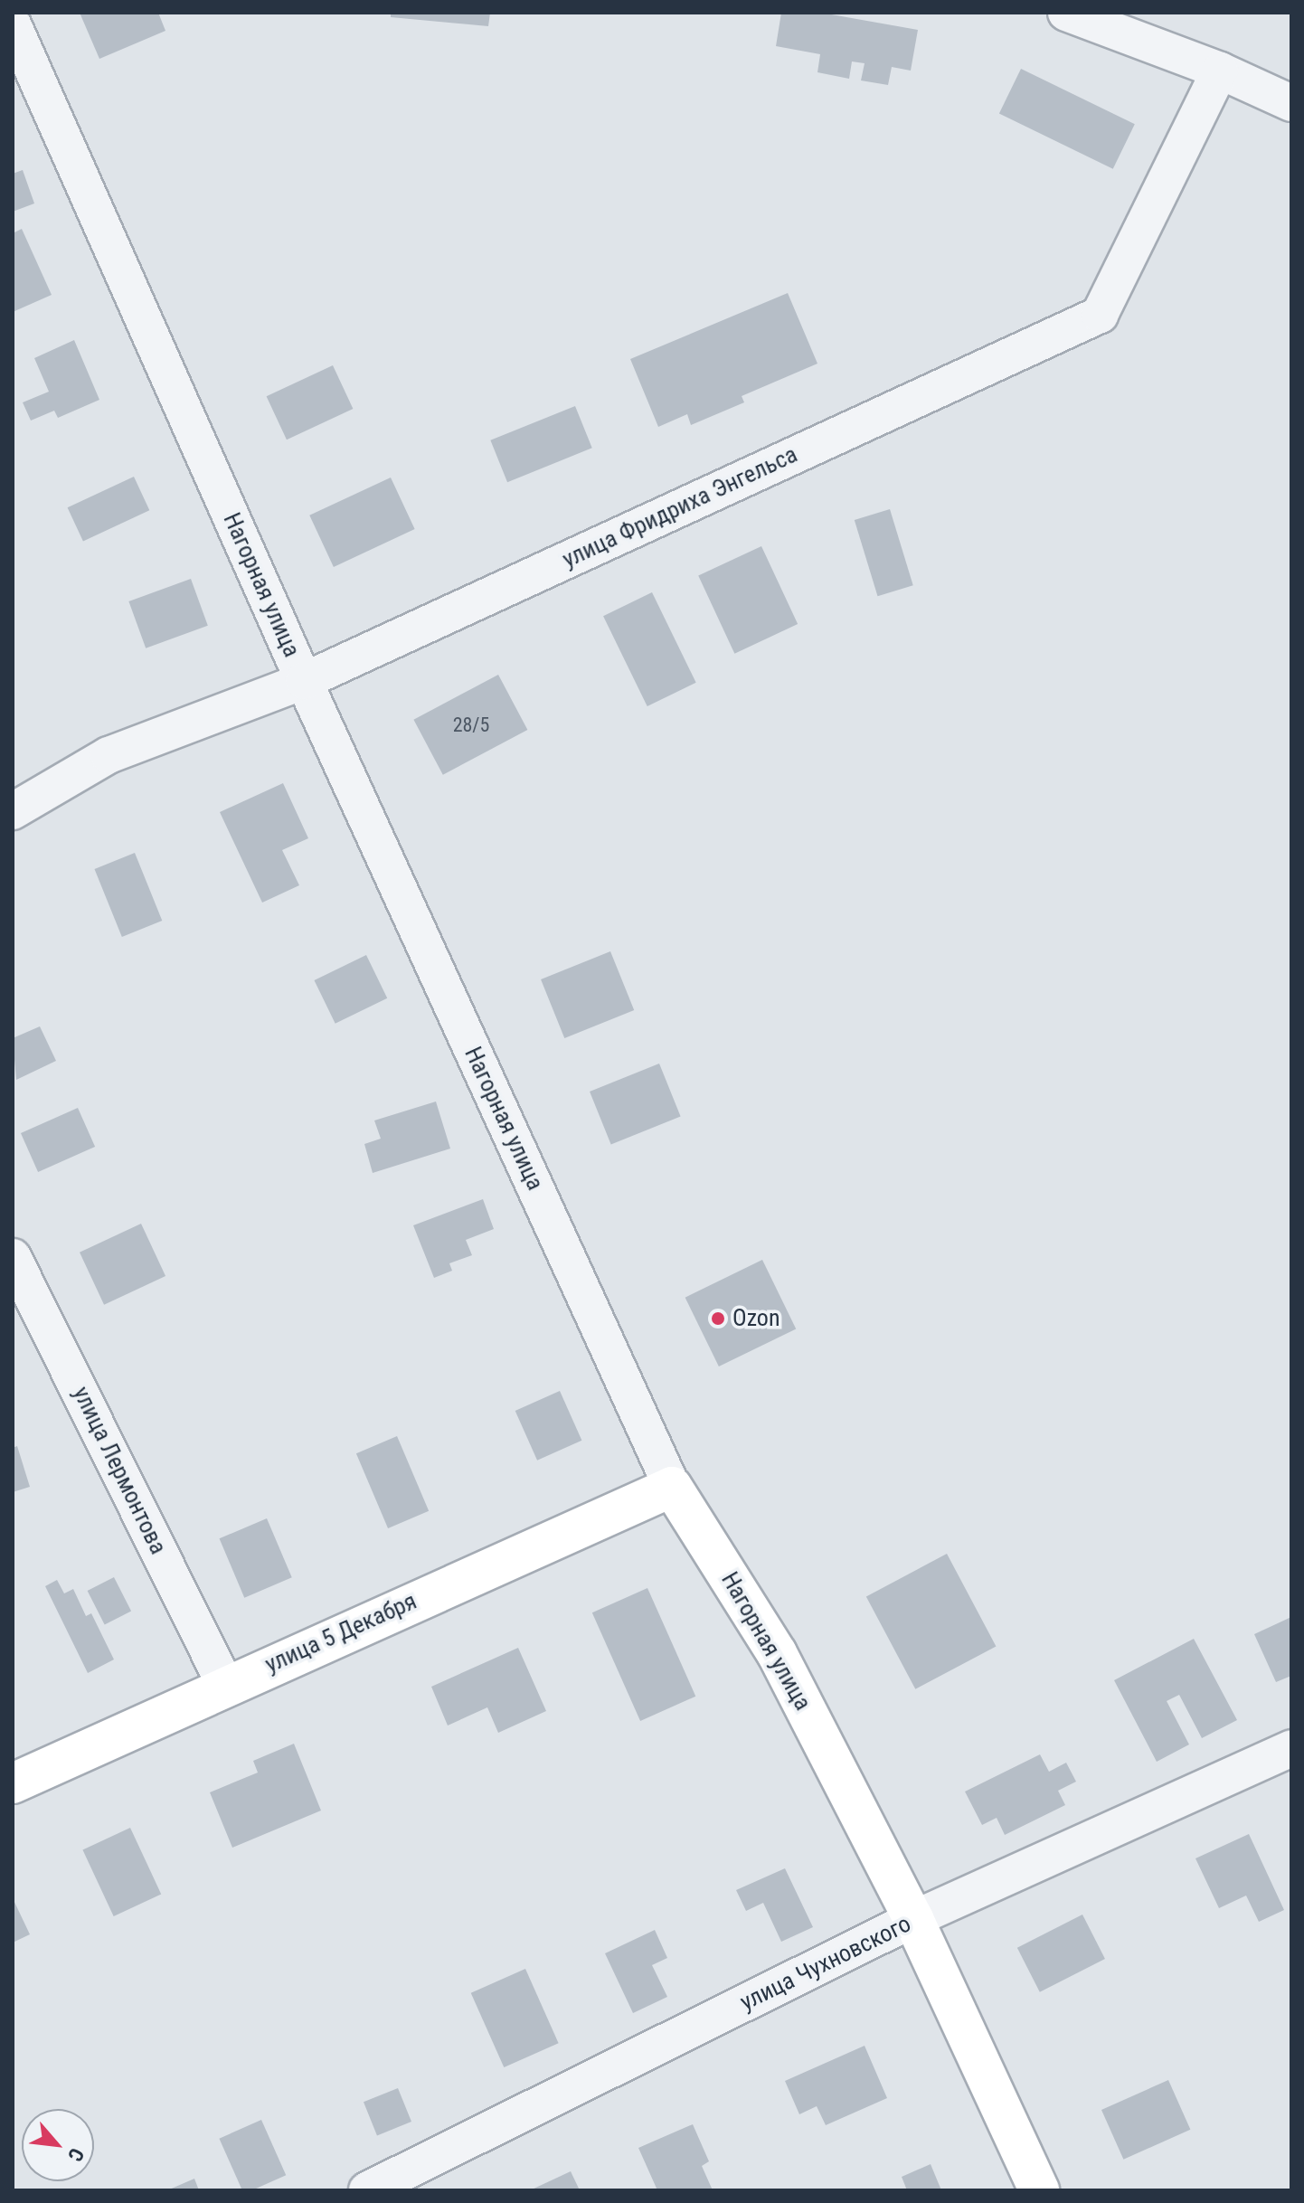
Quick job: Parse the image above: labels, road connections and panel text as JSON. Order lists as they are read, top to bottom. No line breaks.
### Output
{"streets":{"street":["улица Фридриха Энгельса","Нагорная улица","улица Лермонтова","улица 5 Декабря","улица Чухновского"]},"crossings":[["улица Фридриха Энгельса","Нагорная улица"],["Нагорная улица","улица 5 Декабря"],["Нагорная улица","улица Чухновского"],["улица Лермонтова","улица 5 Декабря"]],"places":["Ozon"],"house_numbers":["28/5"],"north":"bottom right"}
